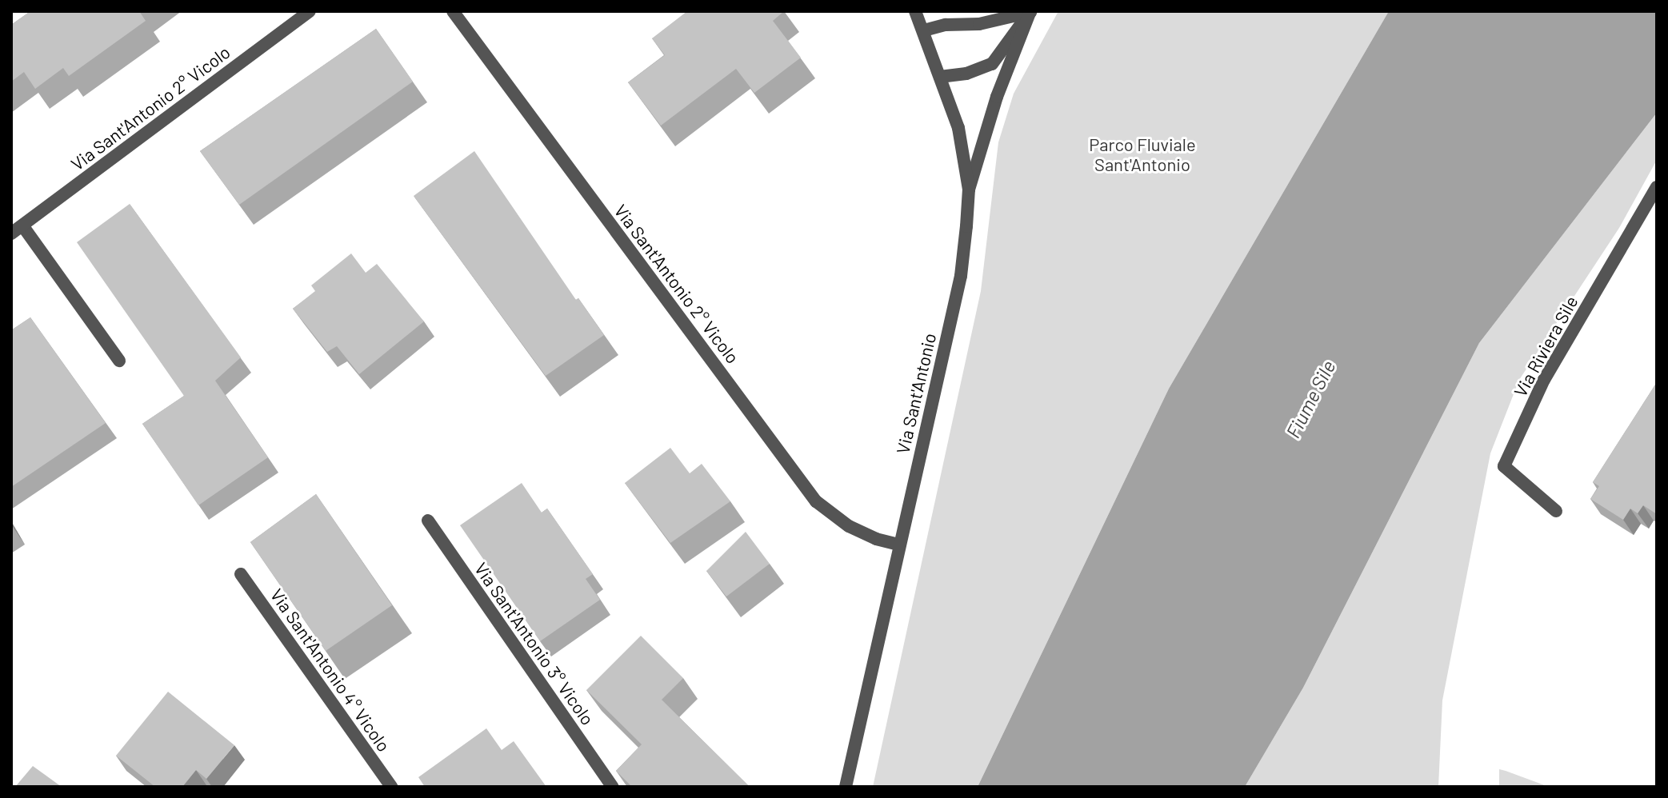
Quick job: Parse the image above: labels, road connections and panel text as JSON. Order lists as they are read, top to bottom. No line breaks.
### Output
{"streets":{"street":["Via Sant'Antonio 2° Vicolo","Via Riviera Sile","Via Sant'Antonio","Via Sant'Antonio 3° Vicolo","Via Sant'Antonio 4° Vicolo"]},"crossings":[["Via Sant'Antonio 2° Vicolo","Via Sant'Antonio"]],"water":["Fiume Sile"],"parks":["Parco Fluviale Sant'Antonio"]}
